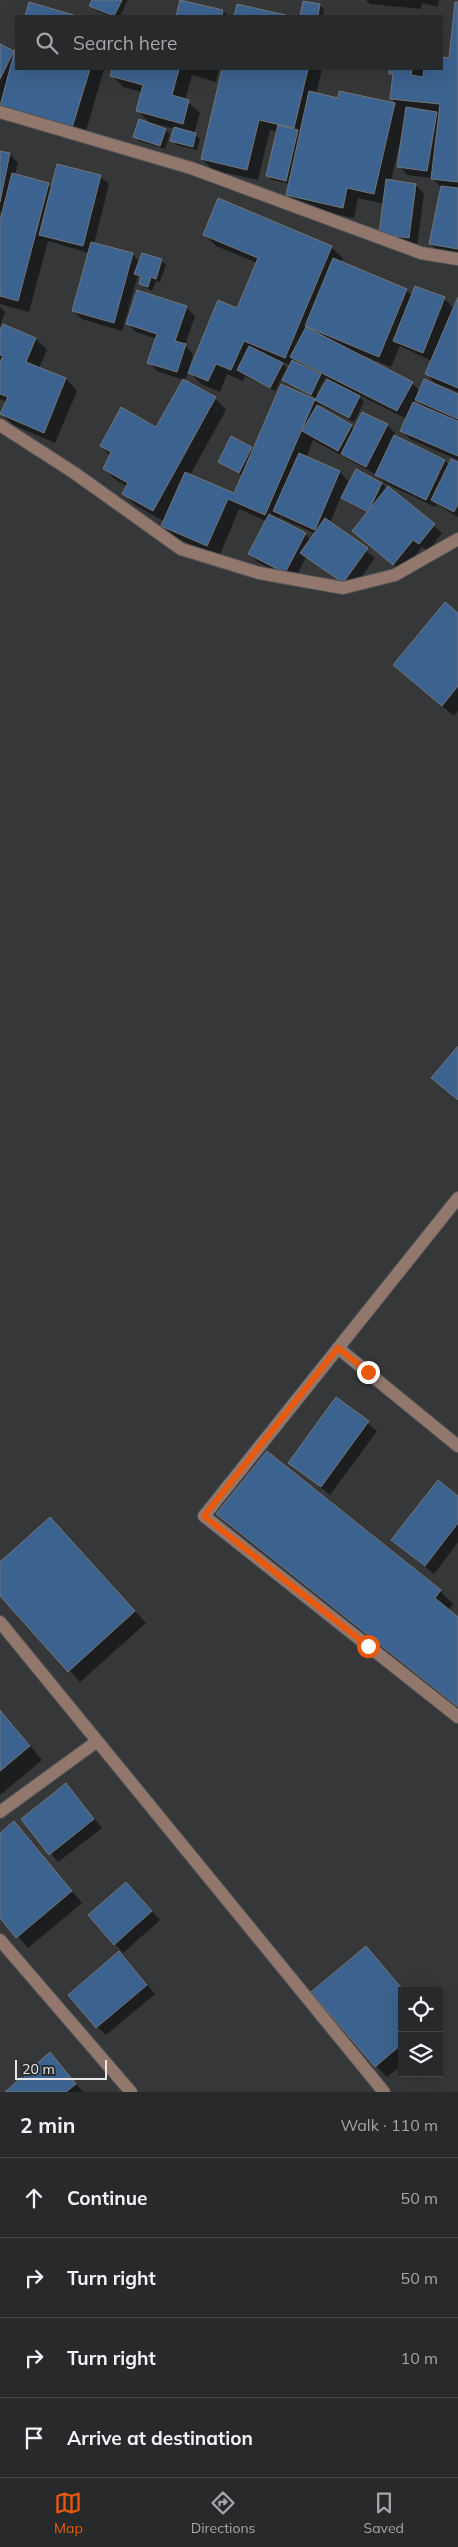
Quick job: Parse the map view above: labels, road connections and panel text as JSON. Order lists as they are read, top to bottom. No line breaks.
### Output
{"scale_bar":"20 m","page":{"search":"Search here","scale":"20 m","heading":["2 min","Walk · 110 m"],"list":[["Continue","50 m"],["Turn right","50 m"],["Turn right","10 m"],"Arrive at destination"],"nav":["Map","Directions","Saved"]}}
